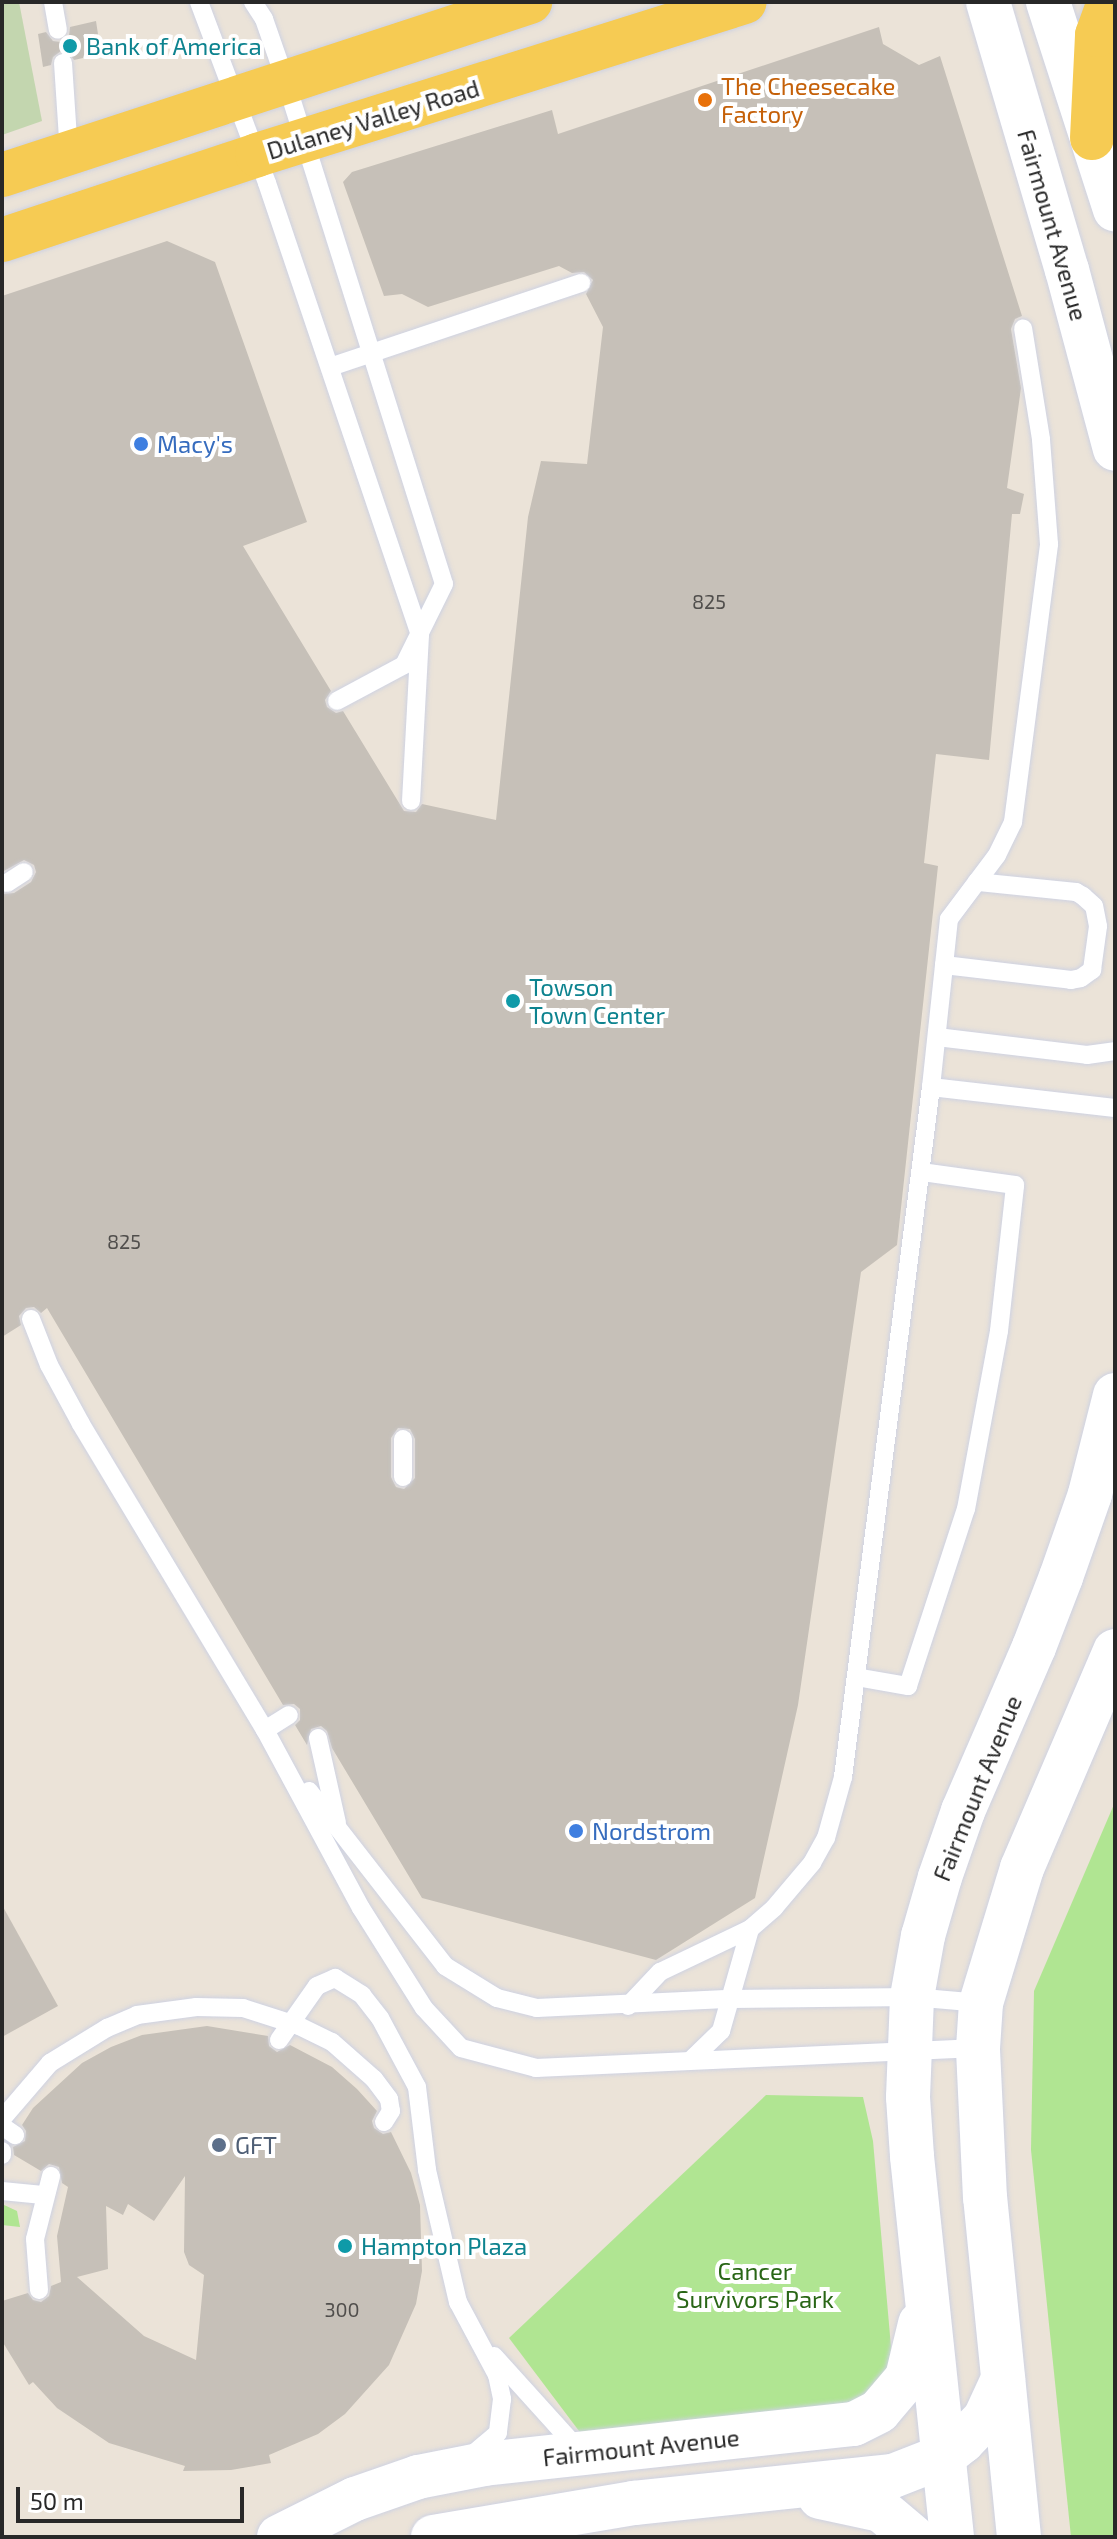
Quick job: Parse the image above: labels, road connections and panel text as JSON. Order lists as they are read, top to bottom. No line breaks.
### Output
{"streets":{"main road":["Dulaney Valley Road","Fairmount Avenue"]},"parks":["Cancer Survivors Park"],"places":["Bank of America","The Cheesecake Factory","Macy's","Towson Town Center","Nordstrom","GFT","Hampton Plaza"],"house_numbers":["825","825","300"],"scale_bar":"50 m"}
